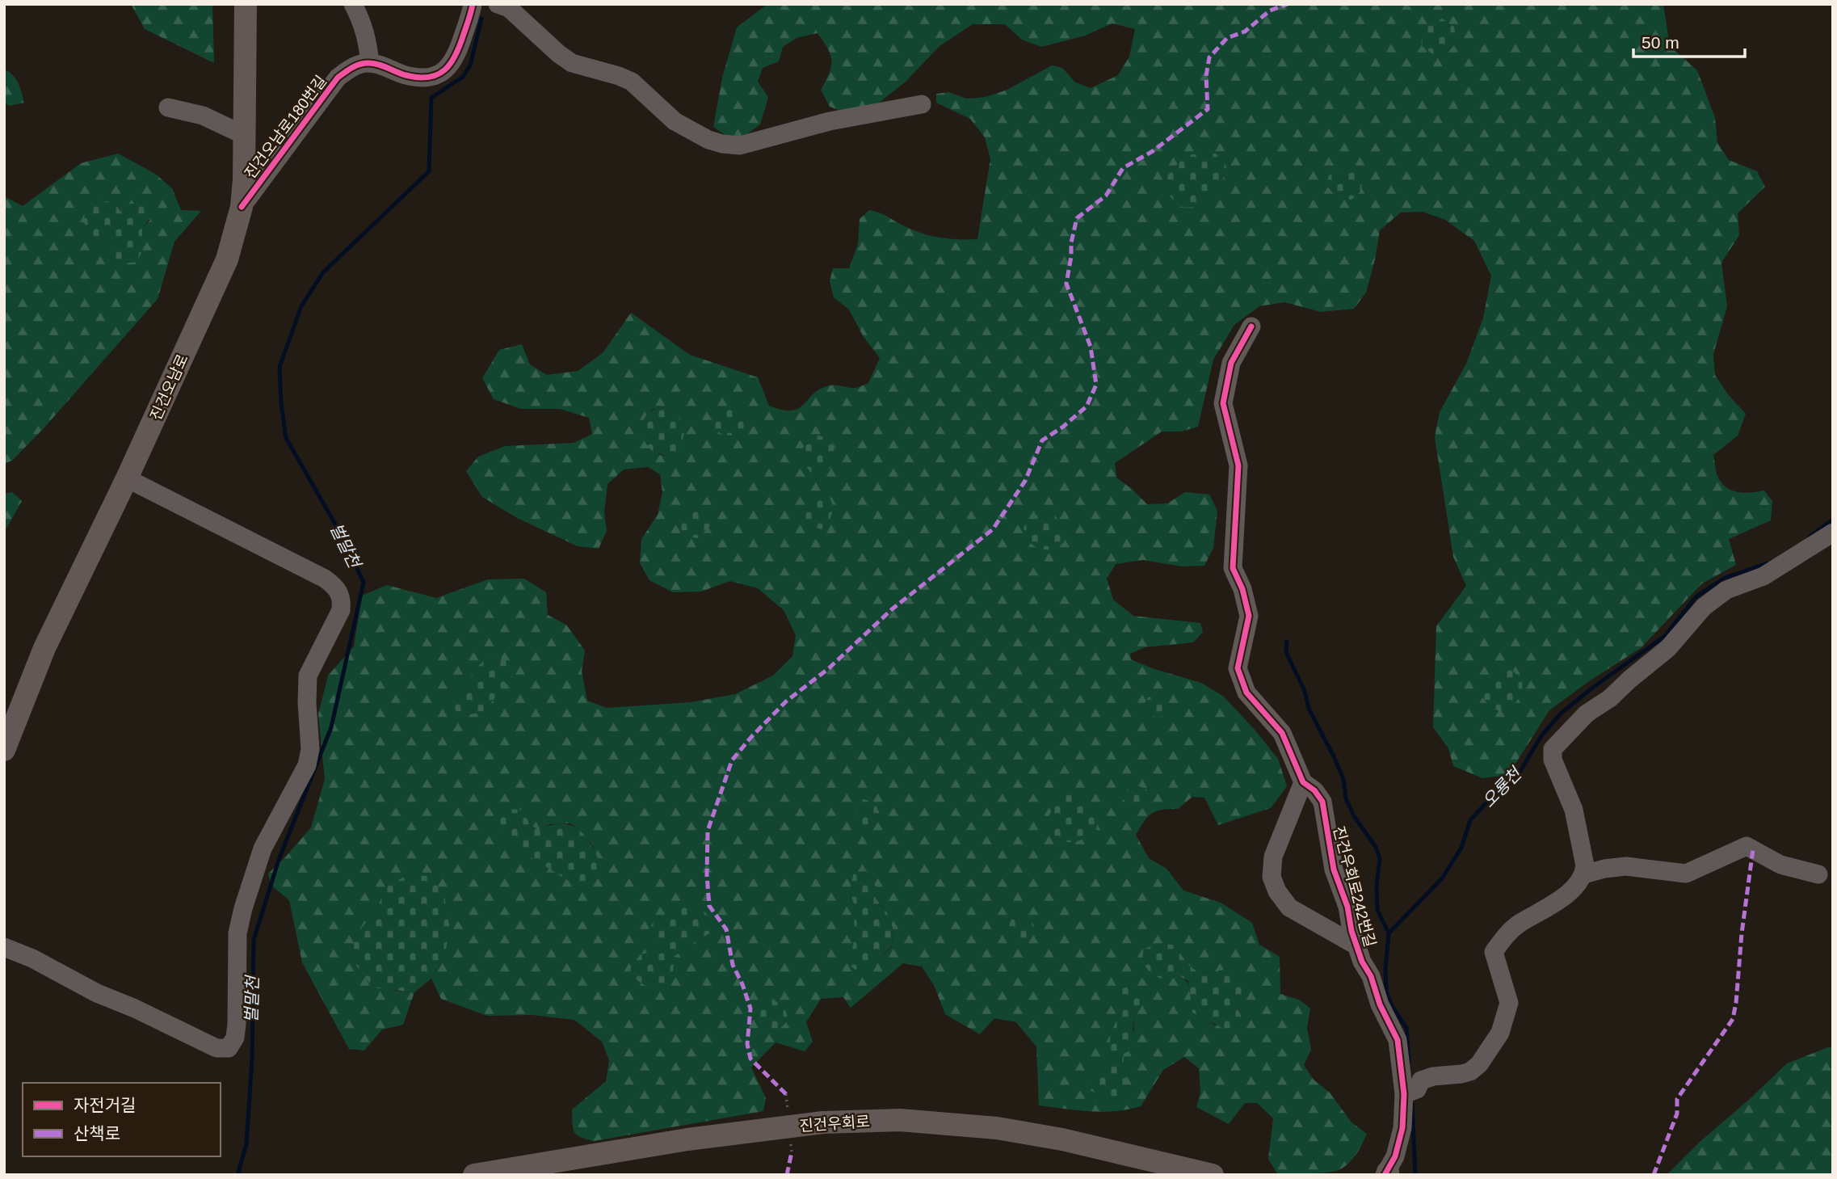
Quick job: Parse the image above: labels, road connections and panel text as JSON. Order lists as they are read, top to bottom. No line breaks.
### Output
{"streets":{"main road":["진건오남로","진건우회로"],"street":["진건오남로180번길","진건우회로242번길"]},"crossings":[["진건오남로180번길","진건오남로"]],"water":["벌말천","오룡천"],"legend":["자전거길","산책로"],"scale_bar":"50 m"}
